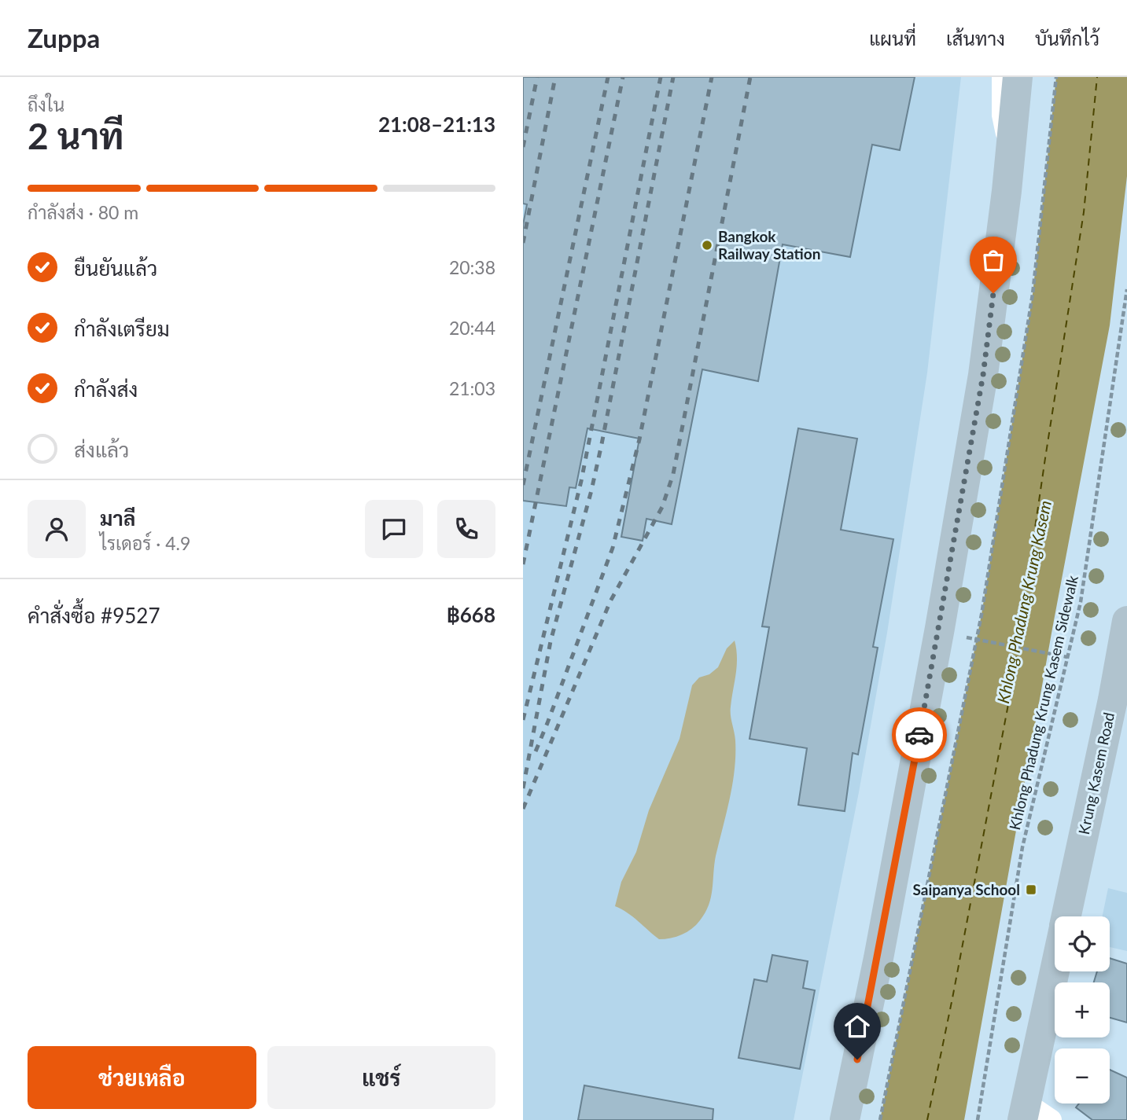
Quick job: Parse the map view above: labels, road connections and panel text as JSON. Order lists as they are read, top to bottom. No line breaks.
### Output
{"streets":{"street":["Krung Kasem Road"],"path":["Khlong Phadung Krung Kasem Sidewalk"]},"water":["Khlong Phadung Krung Kasem"],"places":{"other":["Bangkok Railway Station"],"transit":["Saipanya School"]},"page":{"header":"Zuppa","nav":["แผนที่","เส้นทาง","บันทึกไว้"],"heading":["2 นาที","ถึงใน","21:08–21:13"],"panel":["มาลี","ไรเดอร์ · 4.9","คำสั่งซื้อ #9527","฿668"],"bar":"กำลังส่ง · 80 m","list":[["ยืนยันแล้ว","20:38"],["กำลังเตรียม","20:44"],["กำลังส่ง","21:03"],"ส่งแล้ว"],"map_buttons":["+","−"],"buttons":["ช่วยเหลือ","แชร์"]}}
